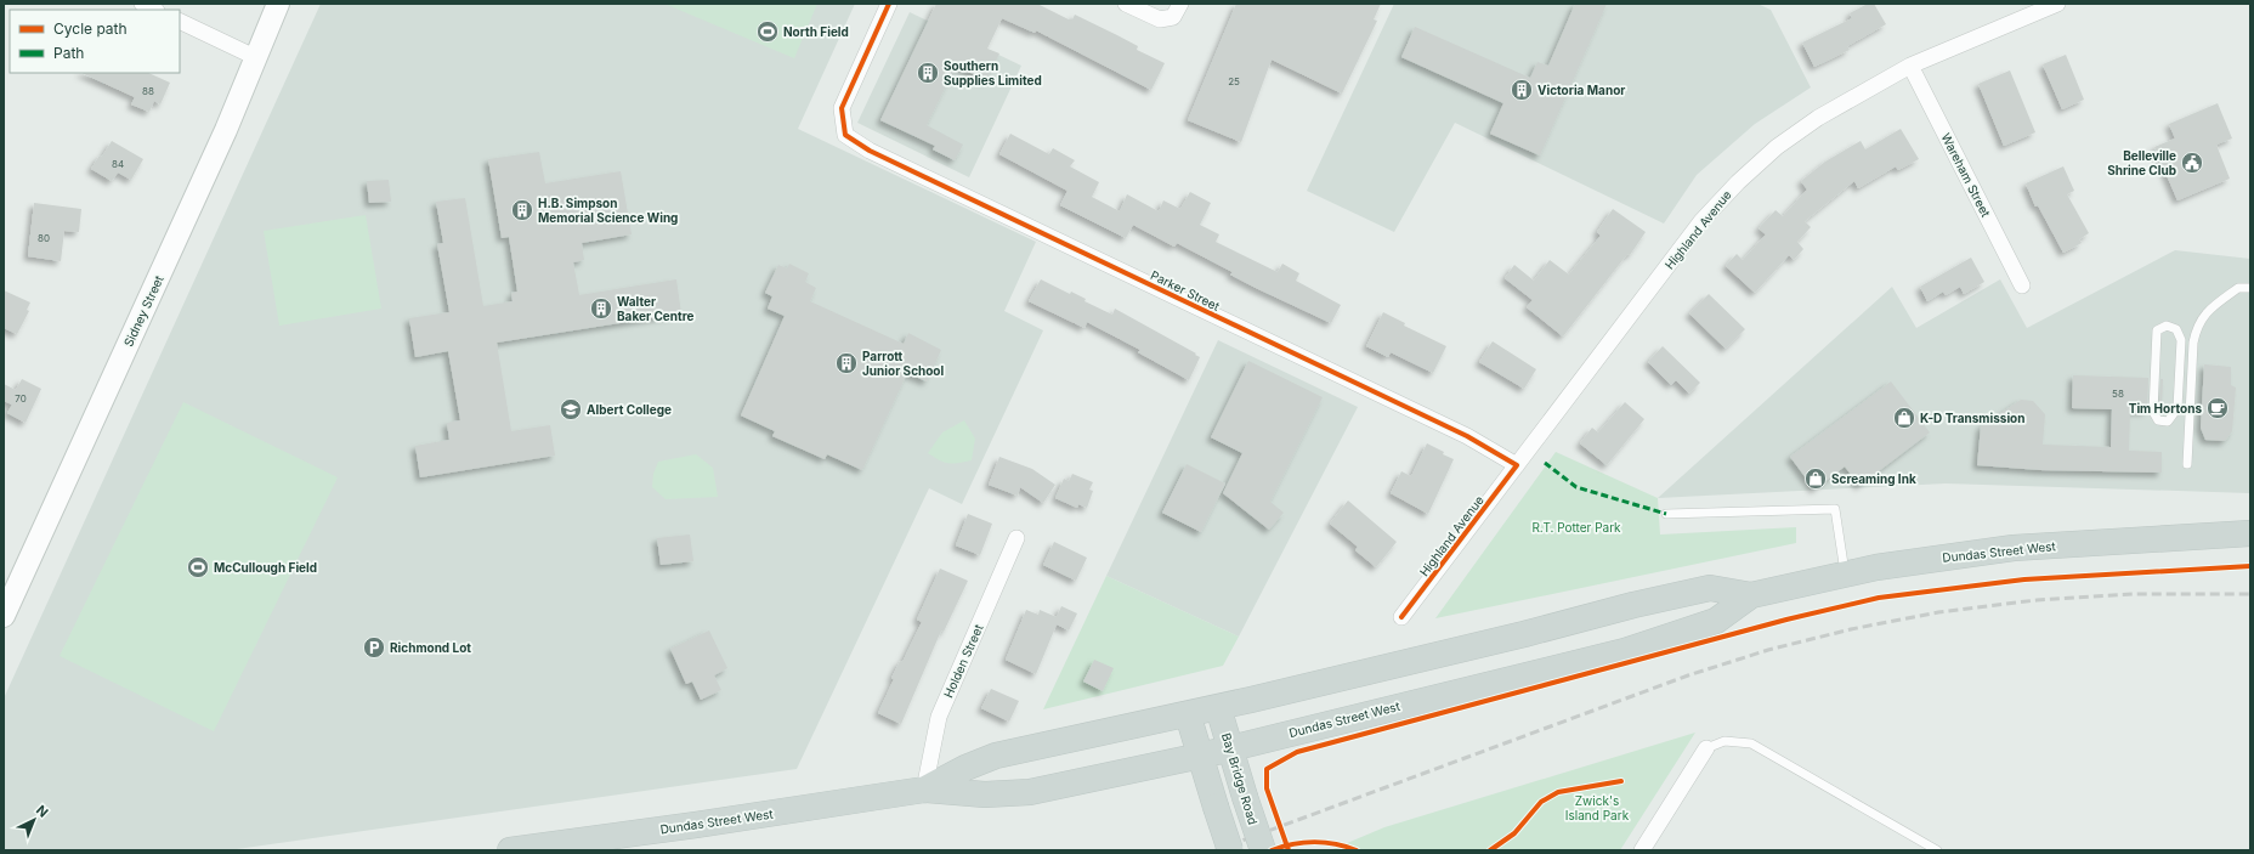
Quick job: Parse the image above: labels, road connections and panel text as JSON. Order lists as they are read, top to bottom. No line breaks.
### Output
{"streets":{"main road":["Sidney Street","Dundas Street West","Bay Bridge Road"],"street":["Wareham Street","Highland Avenue","Parker Street","Holden Street"]},"crossings":[["Wareham Street","Highland Avenue"],["Highland Avenue","Parker Street"],["Dundas Street West","Holden Street"],["Dundas Street West","Bay Bridge Road"]],"parks":["R.T. Potter Park","Zwick's Island Park"],"places":{"sports":["North Field","McCullough Field"],"building":["Southern Supplies Limited","Victoria Manor","H.B. Simpson Memorial Science Wing","Walter Baker Centre","Parrott Junior School"],"public building":["Belleville Shrine Club"],"cafe":["Tim Hortons"],"school or university":["Albert College"],"shop":["K-D Transmission","Screaming Ink"],"parking":["Richmond Lot"]},"house_numbers":["25","88","84","80","58","70"],"legend":["Cycle path","Path"],"north":"top right"}
